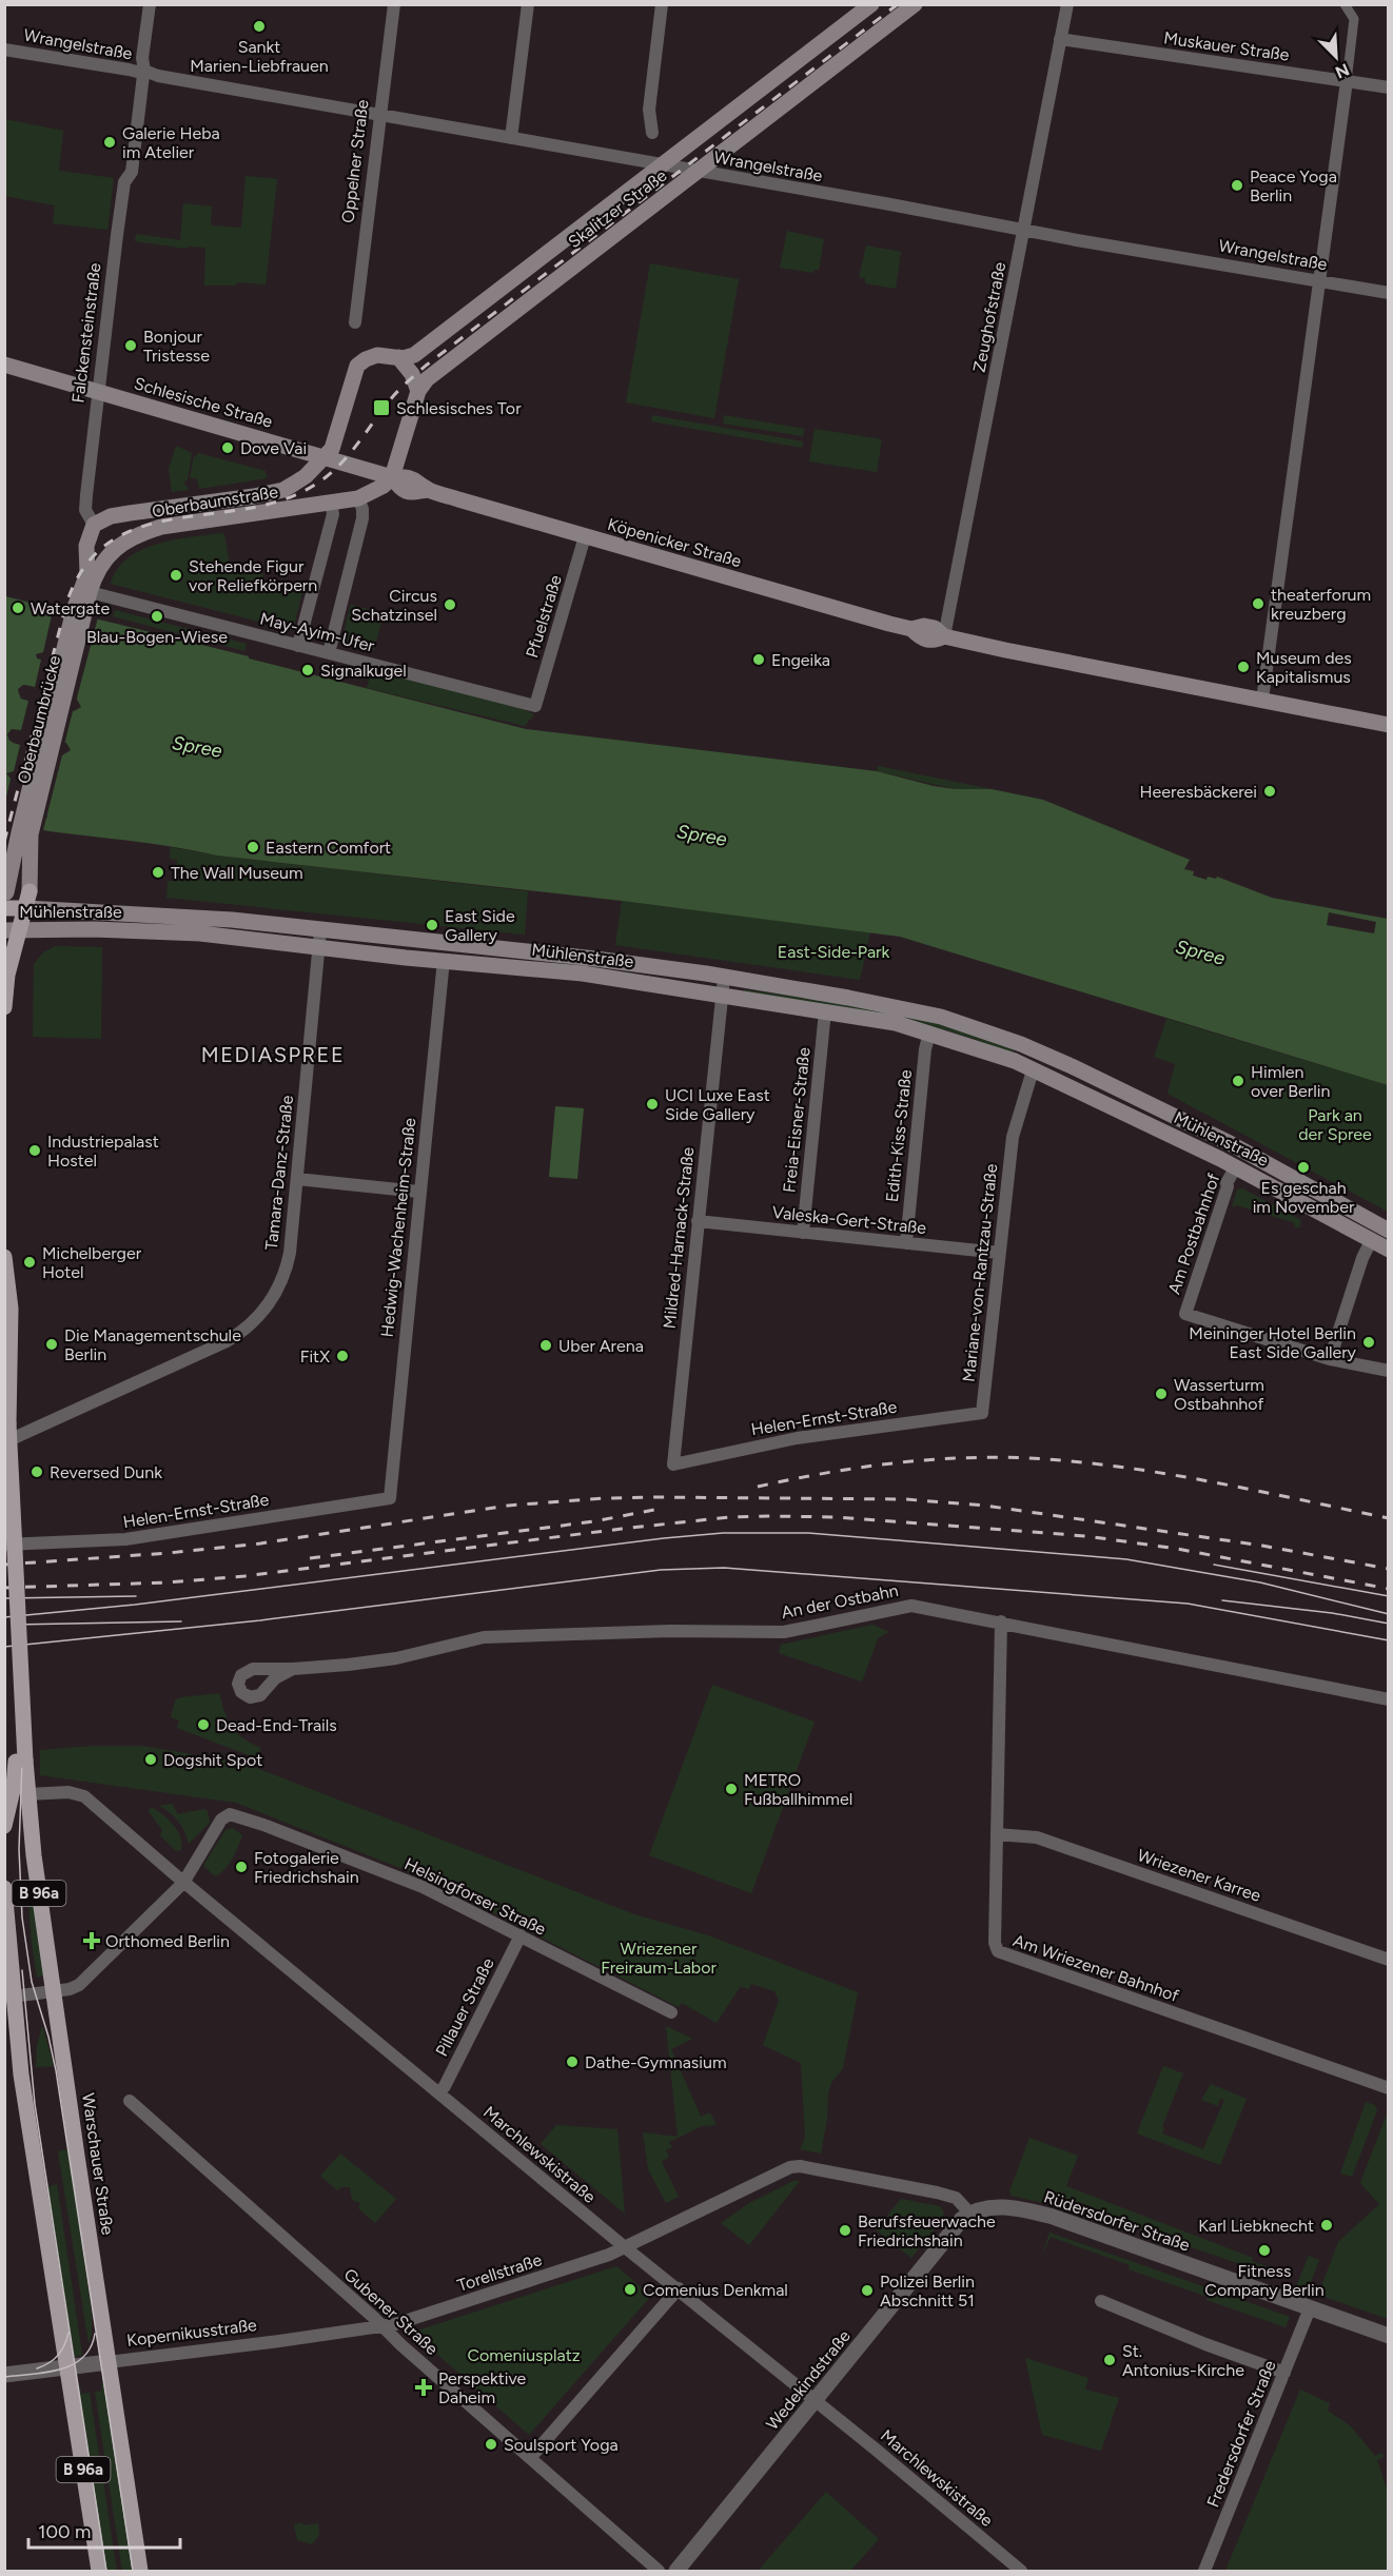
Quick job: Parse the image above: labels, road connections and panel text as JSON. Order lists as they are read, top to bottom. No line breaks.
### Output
{"streets":{"main road":["Skalitzer Straße","Falckensteinstraße","Schlesische Straße","Oberbaumstraße","Köpenicker Straße","Oberbaumbrücke","Mühlenstraße","B 96a","Warschauer Straße"],"street":["Wrangelstraße","Muskauer Straße","Oppelner Straße","Zeughofstraße","Pfuelstraße","May-Ayim-Ufer","Freia-Eisner-Straße","Edith-Kiss-Straße","Tamara-Danz-Straße","Valeska-Gert-Straße","Hedwig-Wachenheim-Straße","Am Postbahnhof","Mildred-Harnack-Straße","Mariane-von-Rantzau-Straße","Helen-Ernst-Straße","An der Ostbahn","Wriezener Karree","Helsingforser Straße","Am Wriezener Bahnhof","Pillauer Straße","Marchlewskistraße","Rüdersdorfer Straße","Torellstraße","Gubener Straße","Kopernikusstraße","Wedekindstraße","Fredersdorfer Straße"]},"crossings":[["Wrangelstraße","Oppelner Straße"],["Wrangelstraße","Skalitzer Straße"],["Wrangelstraße","Zeughofstraße"],["Wrangelstraße","Falckensteinstraße"],["Muskauer Straße","Zeughofstraße"],["Skalitzer Straße","Schlesische Straße"],["Skalitzer Straße","Oberbaumstraße"],["Skalitzer Straße","Köpenicker Straße"],["Zeughofstraße","Köpenicker Straße"],["Falckensteinstraße","Schlesische Straße"],["Falckensteinstraße","Oberbaumstraße"],["Falckensteinstraße","May-Ayim-Ufer"],["Schlesische Straße","Oberbaumstraße"],["Schlesische Straße","Köpenicker Straße"],["Oberbaumstraße","Köpenicker Straße"],["Oberbaumstraße","May-Ayim-Ufer"],["Oberbaumstraße","Oberbaumbrücke"],["Köpenicker Straße","Pfuelstraße"],["Pfuelstraße","May-Ayim-Ufer"],["Mühlenstraße","Freia-Eisner-Straße"],["Mühlenstraße","Edith-Kiss-Straße"],["Mühlenstraße","Tamara-Danz-Straße"],["Mühlenstraße","Hedwig-Wachenheim-Straße"],["Mühlenstraße","Am Postbahnhof"],["Mühlenstraße","Mildred-Harnack-Straße"],["Mühlenstraße","Mariane-von-Rantzau-Straße"],["Freia-Eisner-Straße","Valeska-Gert-Straße"],["Edith-Kiss-Straße","Valeska-Gert-Straße"],["Valeska-Gert-Straße","Mildred-Harnack-Straße"],["Valeska-Gert-Straße","Mariane-von-Rantzau-Straße"],["Hedwig-Wachenheim-Straße","Helen-Ernst-Straße"],["Mildred-Harnack-Straße","Helen-Ernst-Straße"],["Mariane-von-Rantzau-Straße","Helen-Ernst-Straße"],["An der Ostbahn","Am Wriezener Bahnhof"],["Wriezener Karree","Am Wriezener Bahnhof"],["B 96a","Warschauer Straße"],["B 96a","Kopernikusstraße"],["Helsingforser Straße","Pillauer Straße"],["Helsingforser Straße","Marchlewskistraße"],["Pillauer Straße","Marchlewskistraße"],["Marchlewskistraße","Warschauer Straße"],["Marchlewskistraße","Torellstraße"],["Marchlewskistraße","Wedekindstraße"],["Warschauer Straße","Kopernikusstraße"],["Rüdersdorfer Straße","Wedekindstraße"],["Rüdersdorfer Straße","Fredersdorfer Straße"],["Torellstraße","Gubener Straße"],["Torellstraße","Kopernikusstraße"],["Gubener Straße","Kopernikusstraße"]],"districts":["MEDIASPREE"],"water":["Spree"],"parks":["East-Side-Park","Park an der Spree","Wriezener Freiraum-Labor","Comeniusplatz"],"places":{"other":["Sankt Marien-Liebfrauen","Galerie Heba im Atelier","Peace Yoga Berlin","Bonjour Tristesse","Dove Vai","Stehende Figur vor Reliefkörpern","theaterforum kreuzberg","Circus Schatzinsel","Watergate","Blau-Bogen-Wiese","Engeika","Museum des Kapitalismus","Signalkugel","Heeresbäckerei","Eastern Comfort","The Wall Museum","East Side Gallery","Himlen over Berlin","UCI Luxe East Side Gallery","Industriepalast Hostel","Es geschah im November","Michelberger Hotel","Meininger Hotel Berlin East Side Gallery","Die Managementschule Berlin","Uber Arena","FitX","Wasserturm Ostbahnhof","Reversed Dunk","Dead-End-Trails","Dogshit Spot","METRO Fußballhimmel","Fotogalerie Friedrichshain","Dathe-Gymnasium","Karl Liebknecht","Berufsfeuerwache Friedrichshain","Fitness Company Berlin","Comenius Denkmal","Polizei Berlin Abschnitt 51","St. Antonius-Kirche","Soulsport Yoga"],"transit":["Schlesisches Tor"],"health":["Orthomed Berlin","Perspektive Daheim"]},"scale_bar":"100 m","north":"bottom right"}
